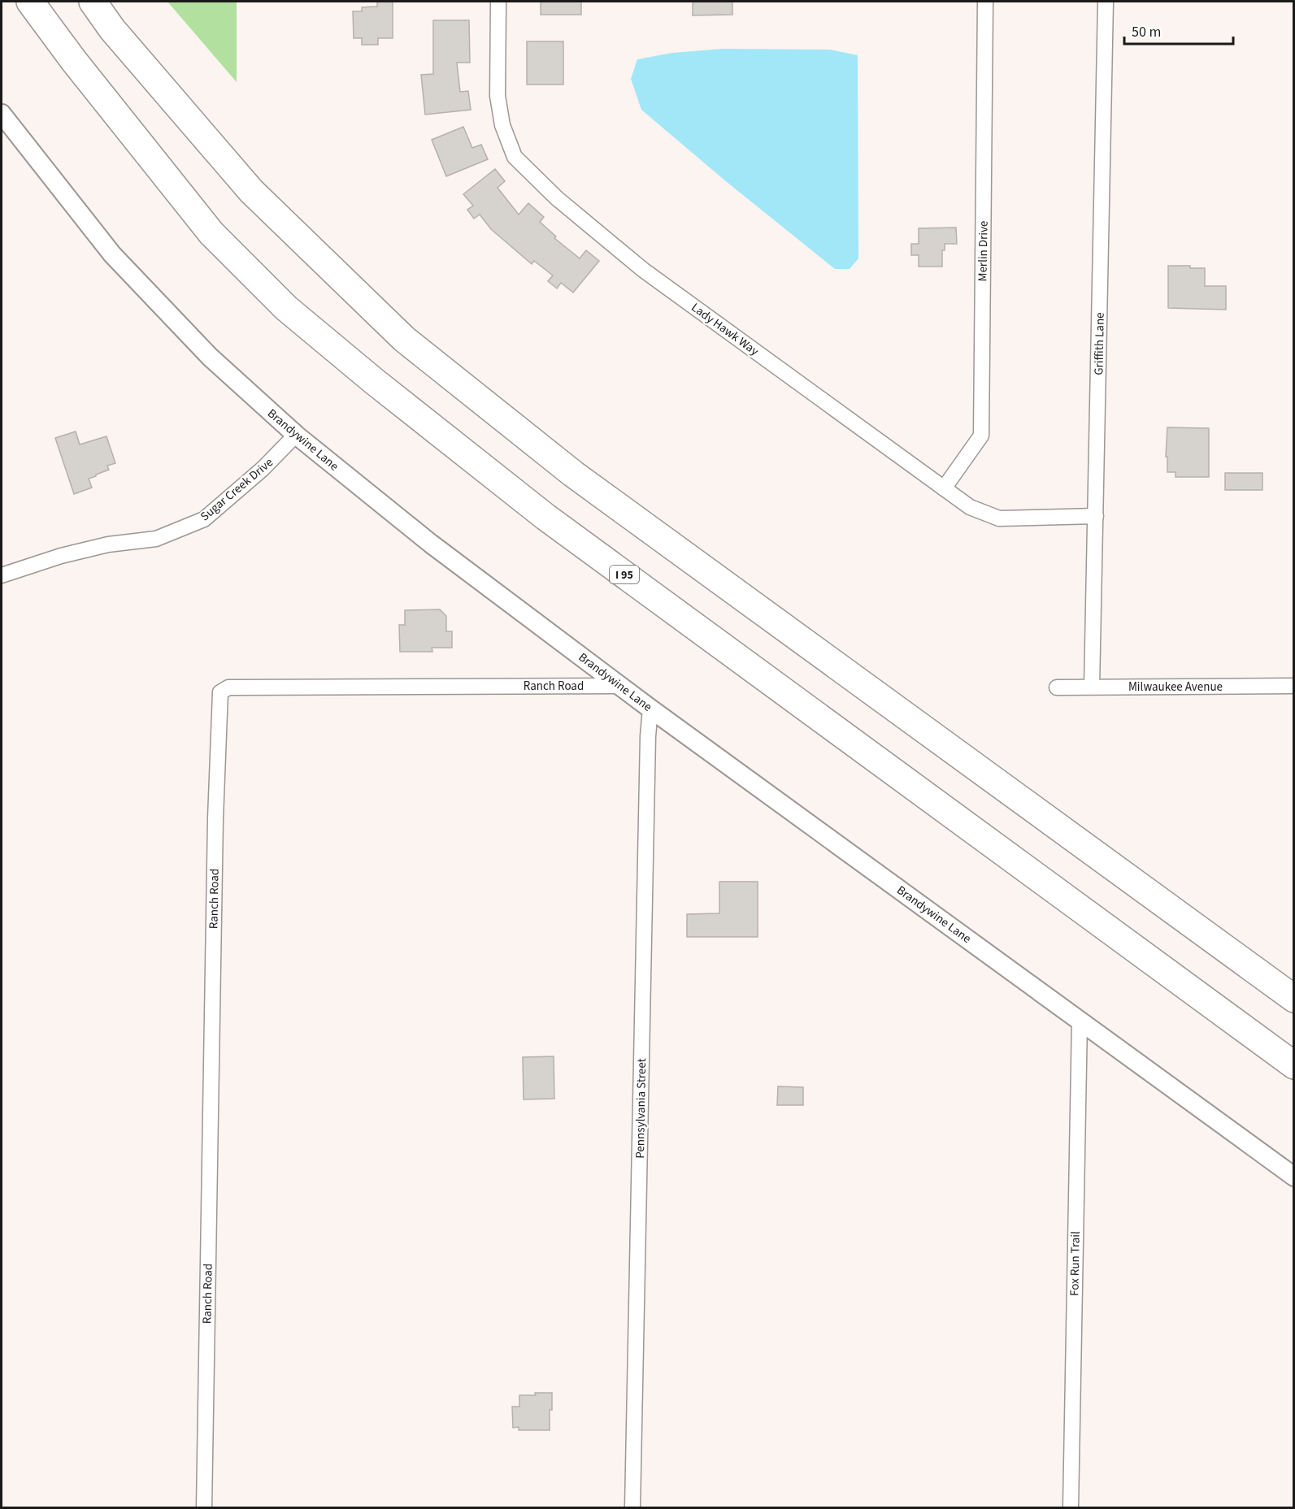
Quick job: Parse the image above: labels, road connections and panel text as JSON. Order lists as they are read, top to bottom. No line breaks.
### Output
{"streets":{"highway":["I 95"],"street":["Merlin Drive","Lady Hawk Way","Griffith Lane","Brandywine Lane","Sugar Creek Drive","Ranch Road","Milwaukee Avenue","Pennsylvania Street","Fox Run Trail"]},"crossings":[["Merlin Drive","Lady Hawk Way"],["Lady Hawk Way","Griffith Lane"],["Griffith Lane","Milwaukee Avenue"],["Brandywine Lane","Sugar Creek Drive"],["Brandywine Lane","Ranch Road"],["Brandywine Lane","Pennsylvania Street"],["Brandywine Lane","Fox Run Trail"]],"scale_bar":"50 m"}
